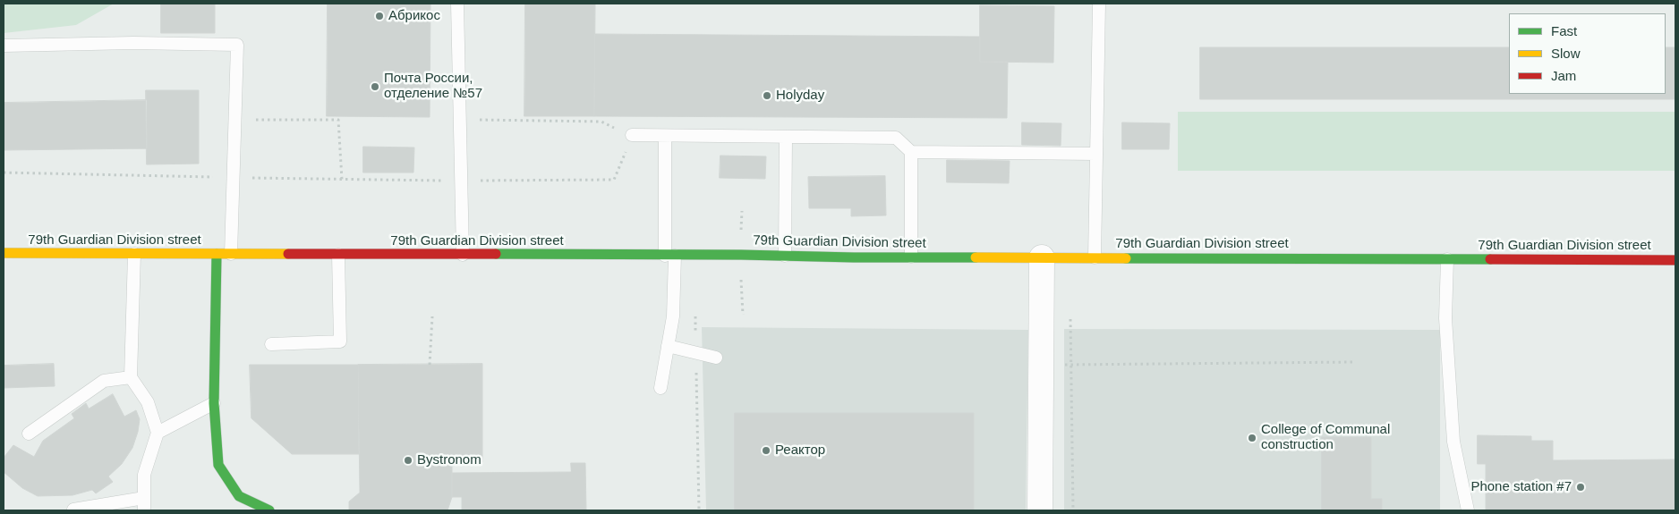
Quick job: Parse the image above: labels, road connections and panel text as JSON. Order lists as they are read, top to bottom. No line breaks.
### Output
{"streets":{"main road":["79th Guardian Division street"]},"places":["Абрикос","Почта России, отделение №57","Holyday","College of Communal construction","Реактор","Bystronom","Phone station #7"],"legend":["Fast","Slow","Jam"]}
